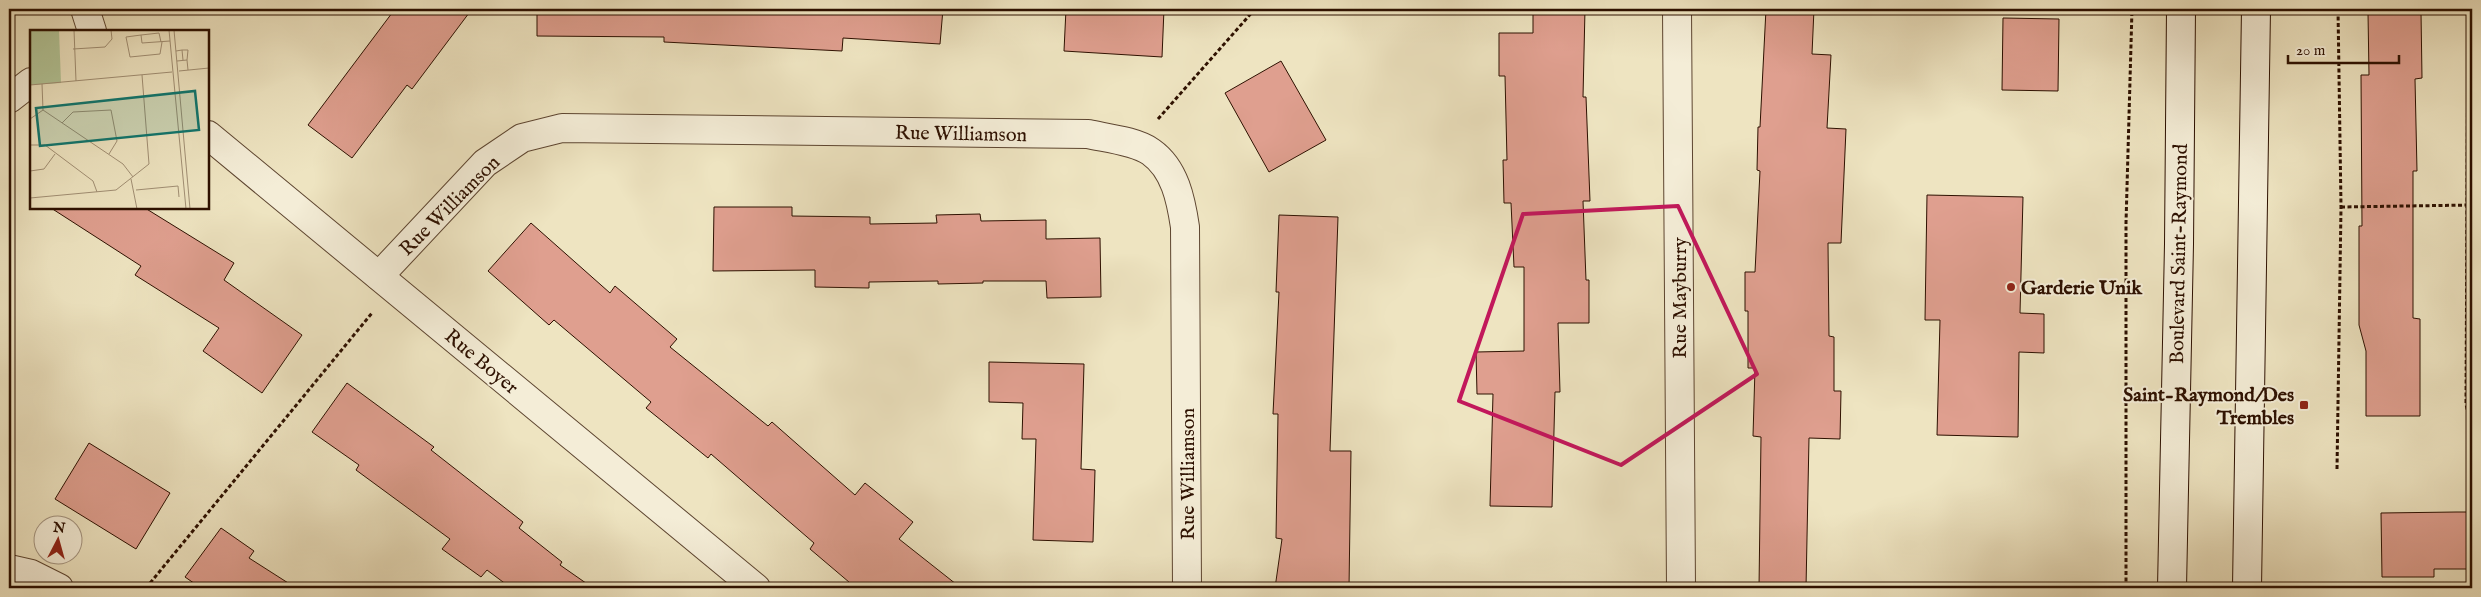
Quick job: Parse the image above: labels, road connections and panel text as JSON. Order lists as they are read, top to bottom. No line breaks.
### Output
{"streets":{"street":["Rue Williamson","Boulevard Saint-Raymond","Rue Mayburry","Rue Boyer"]},"crossings":[["Rue Williamson","Rue Boyer"]],"places":{"other":["Garderie Unik"],"transit":["Saint-Raymond/Des Trembles"]},"scale_bar":"20 m","north":"top"}
